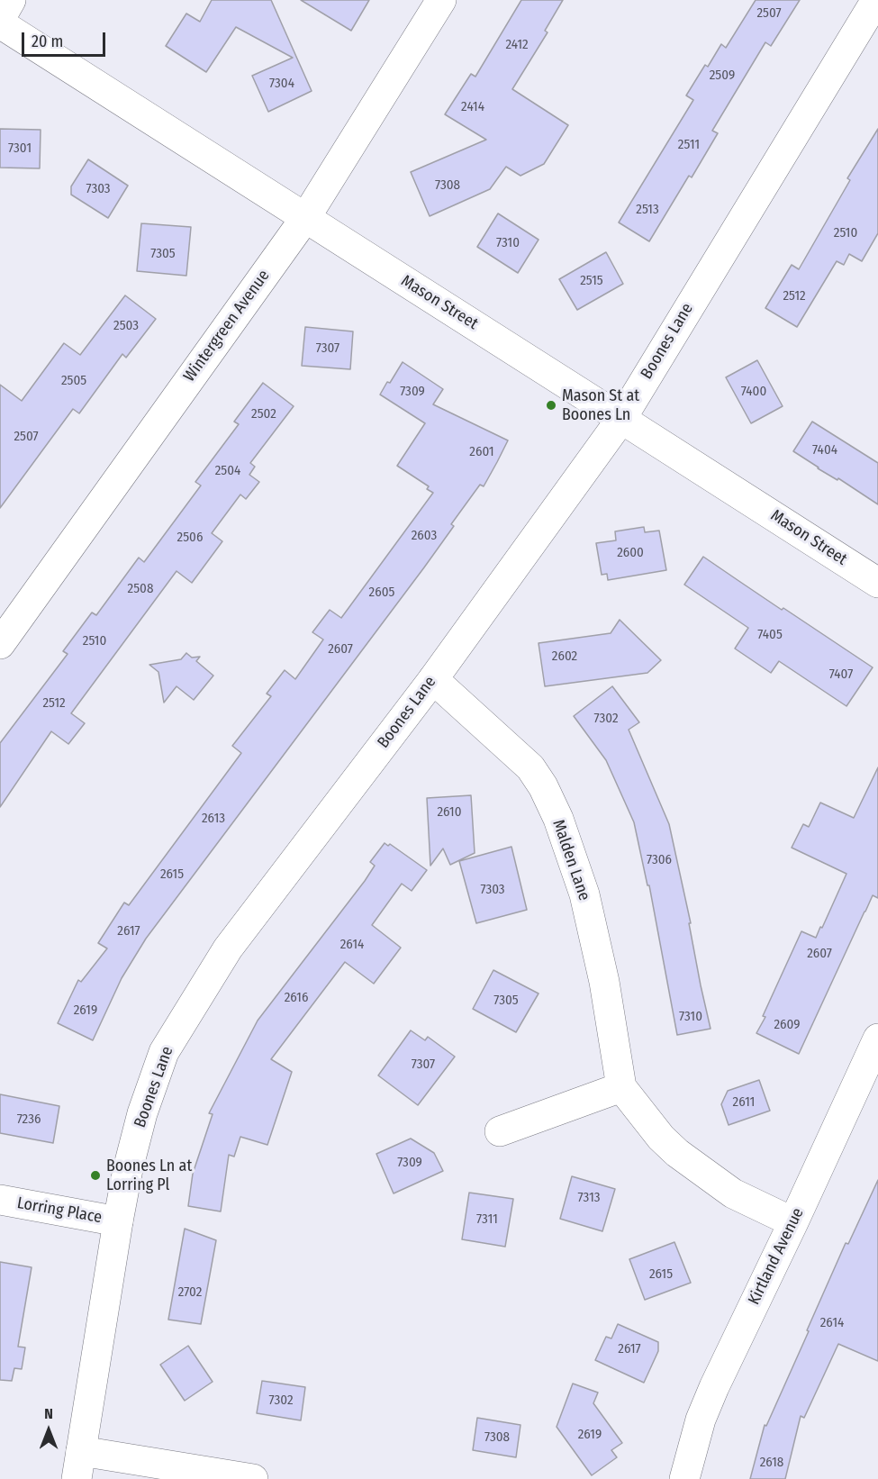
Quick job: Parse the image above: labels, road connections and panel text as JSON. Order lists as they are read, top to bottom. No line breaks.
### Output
{"streets":{"street":["Mason Street","Wintergreen Avenue","Boones Lane","Malden Lane","Lorring Place","Kirtland Avenue"]},"crossings":[["Mason Street","Wintergreen Avenue"],["Mason Street","Boones Lane"],["Boones Lane","Malden Lane"],["Boones Lane","Lorring Place"],["Malden Lane","Kirtland Avenue"]],"places":["Mason St at Boones Ln","Boones Ln at Lorring Pl"],"house_numbers":["2507","2412","2509","7304","2414","2511","7301","7308","7303","2513","2510","7310","7305","2515","2512","2503","7307","2505","7309","7400","2502","2507","7404","2601","2504","2603","2506","2600","2508","2605","7405","2510","2607","2602","7407","2512","7302","2610","2613","7306","2615","7303","2617","2614","2607","2616","7305","2619","7310","2609","7307","2611","7236","7309","7313","7311","2615","2702","2614","2617","7302","2619","7308","2618"],"scale_bar":"20 m","north":"top"}
